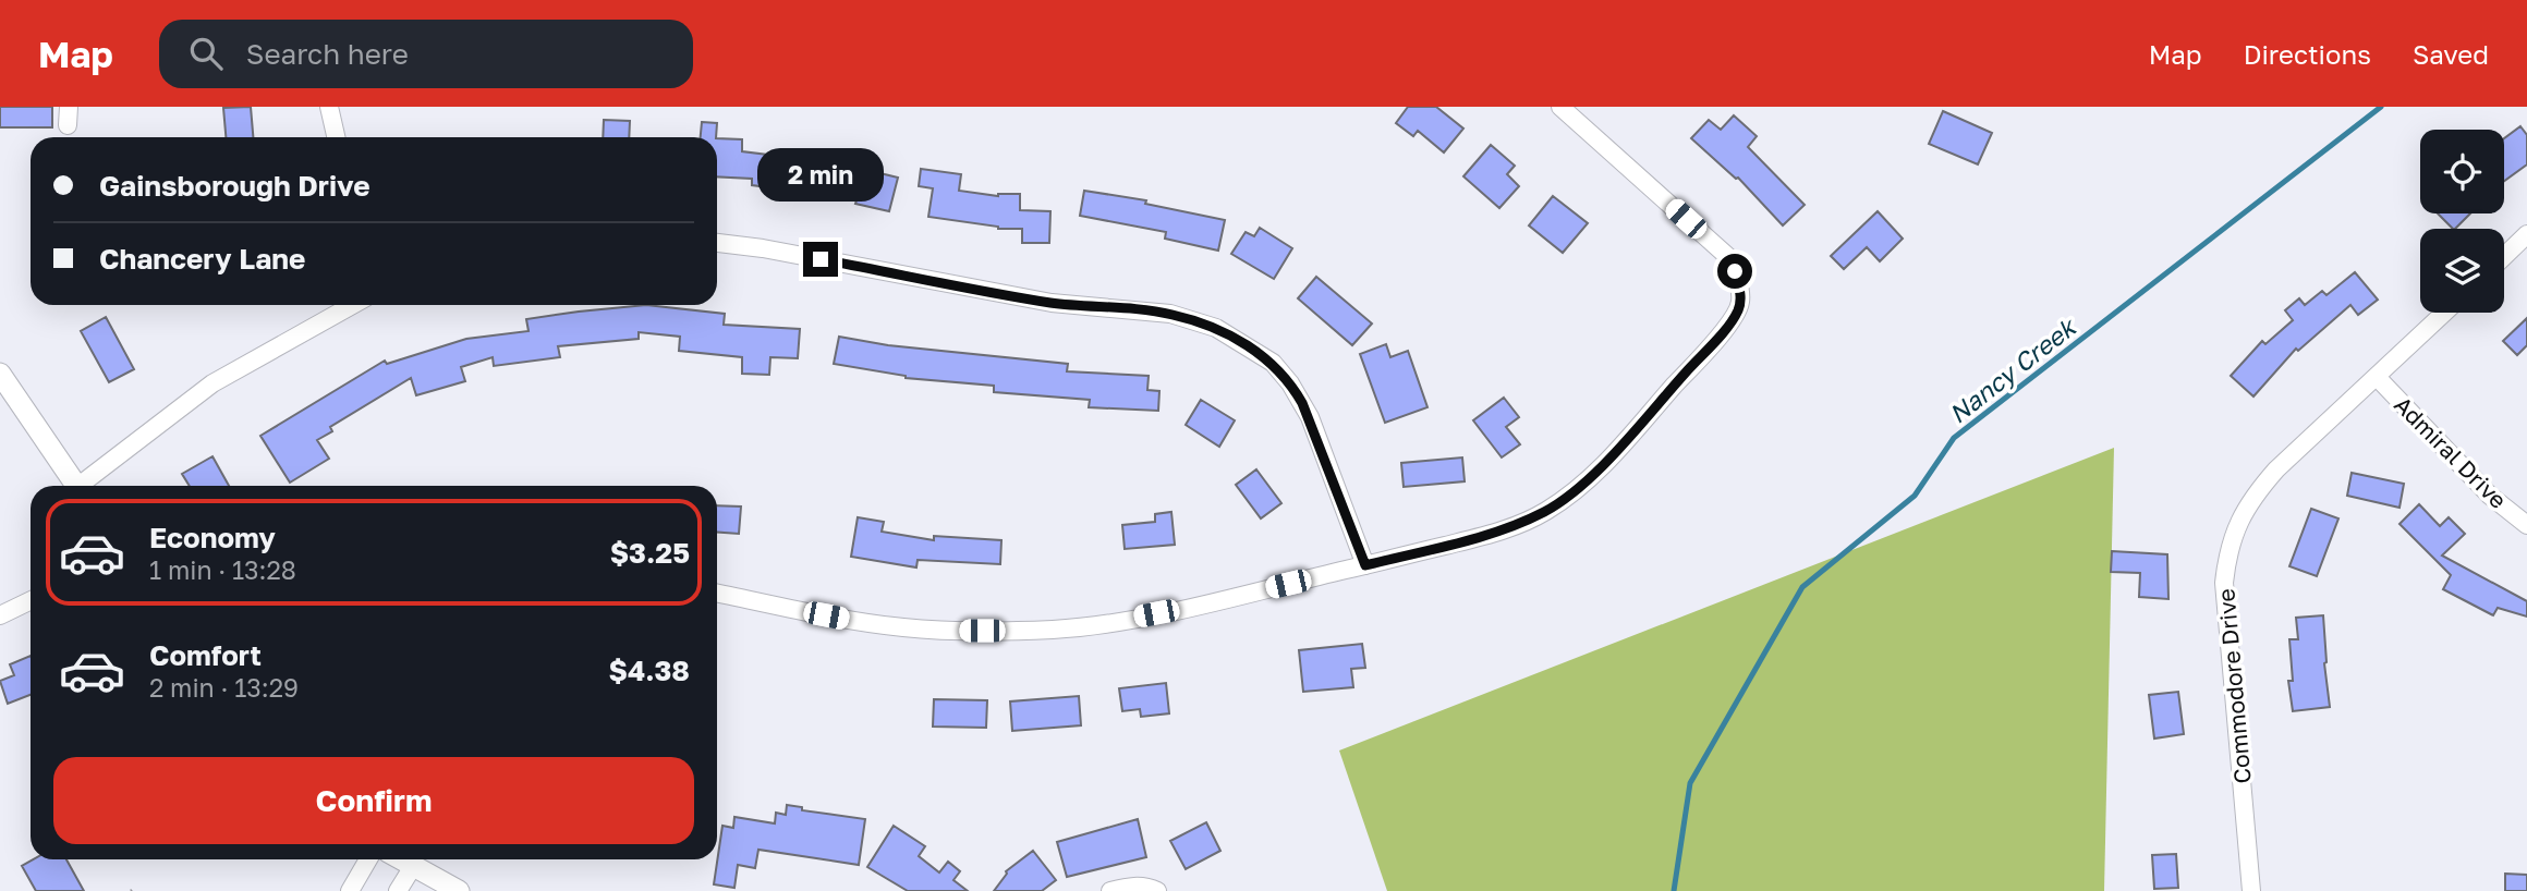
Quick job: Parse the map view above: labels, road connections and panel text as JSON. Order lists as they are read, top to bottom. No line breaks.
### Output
{"streets":{"street":["Admiral Drive","Commodore Drive"]},"crossings":[["Admiral Drive","Commodore Drive"]],"water":["Nancy Creek"],"page":{"header":"Map","search":"Search here","nav":["Map","Directions","Saved"],"banner":["Gainsborough Drive","Chancery Lane"],"bubble":"2 min","list":[{"name":"Economy","note":"1 min · 13:28","value":"$3.25"},{"name":"Comfort","note":"2 min · 13:29","value":"$4.38"}],"buttons":"Confirm"}}
